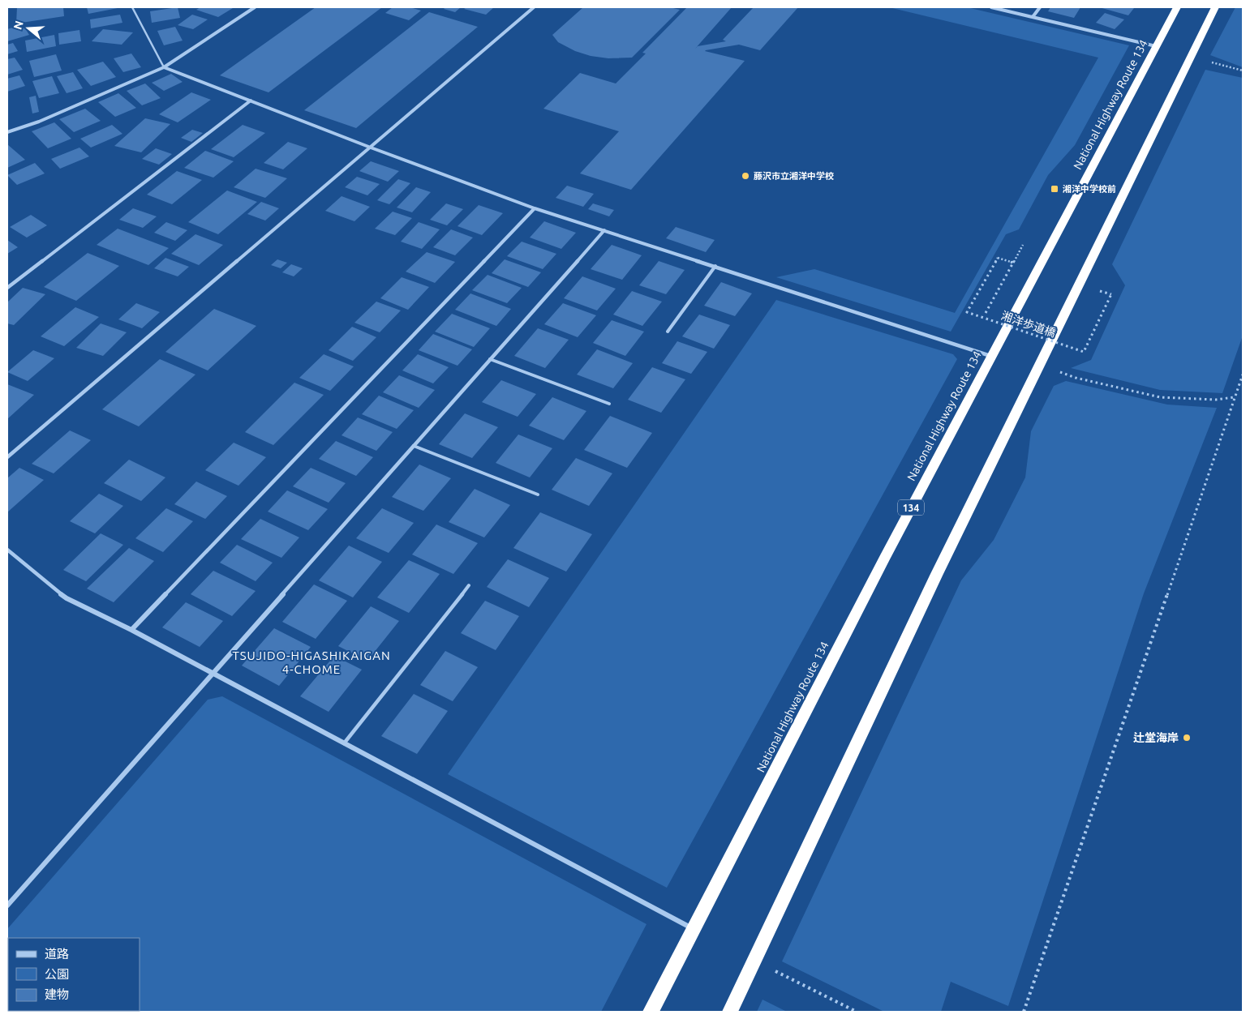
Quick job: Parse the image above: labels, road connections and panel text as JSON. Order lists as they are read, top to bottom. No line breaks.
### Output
{"streets":{"highway":["National Highway Route 134","134"],"path":["湘洋歩道橋"]},"districts":["TSUJIDO-HIGASHIKAIGAN 4-CHOME"],"places":{"other":["藤沢市立湘洋中学校","辻堂海岸"],"transit":["湘洋中学校前"]},"legend":["道路","公園","建物"],"north":"left"}
